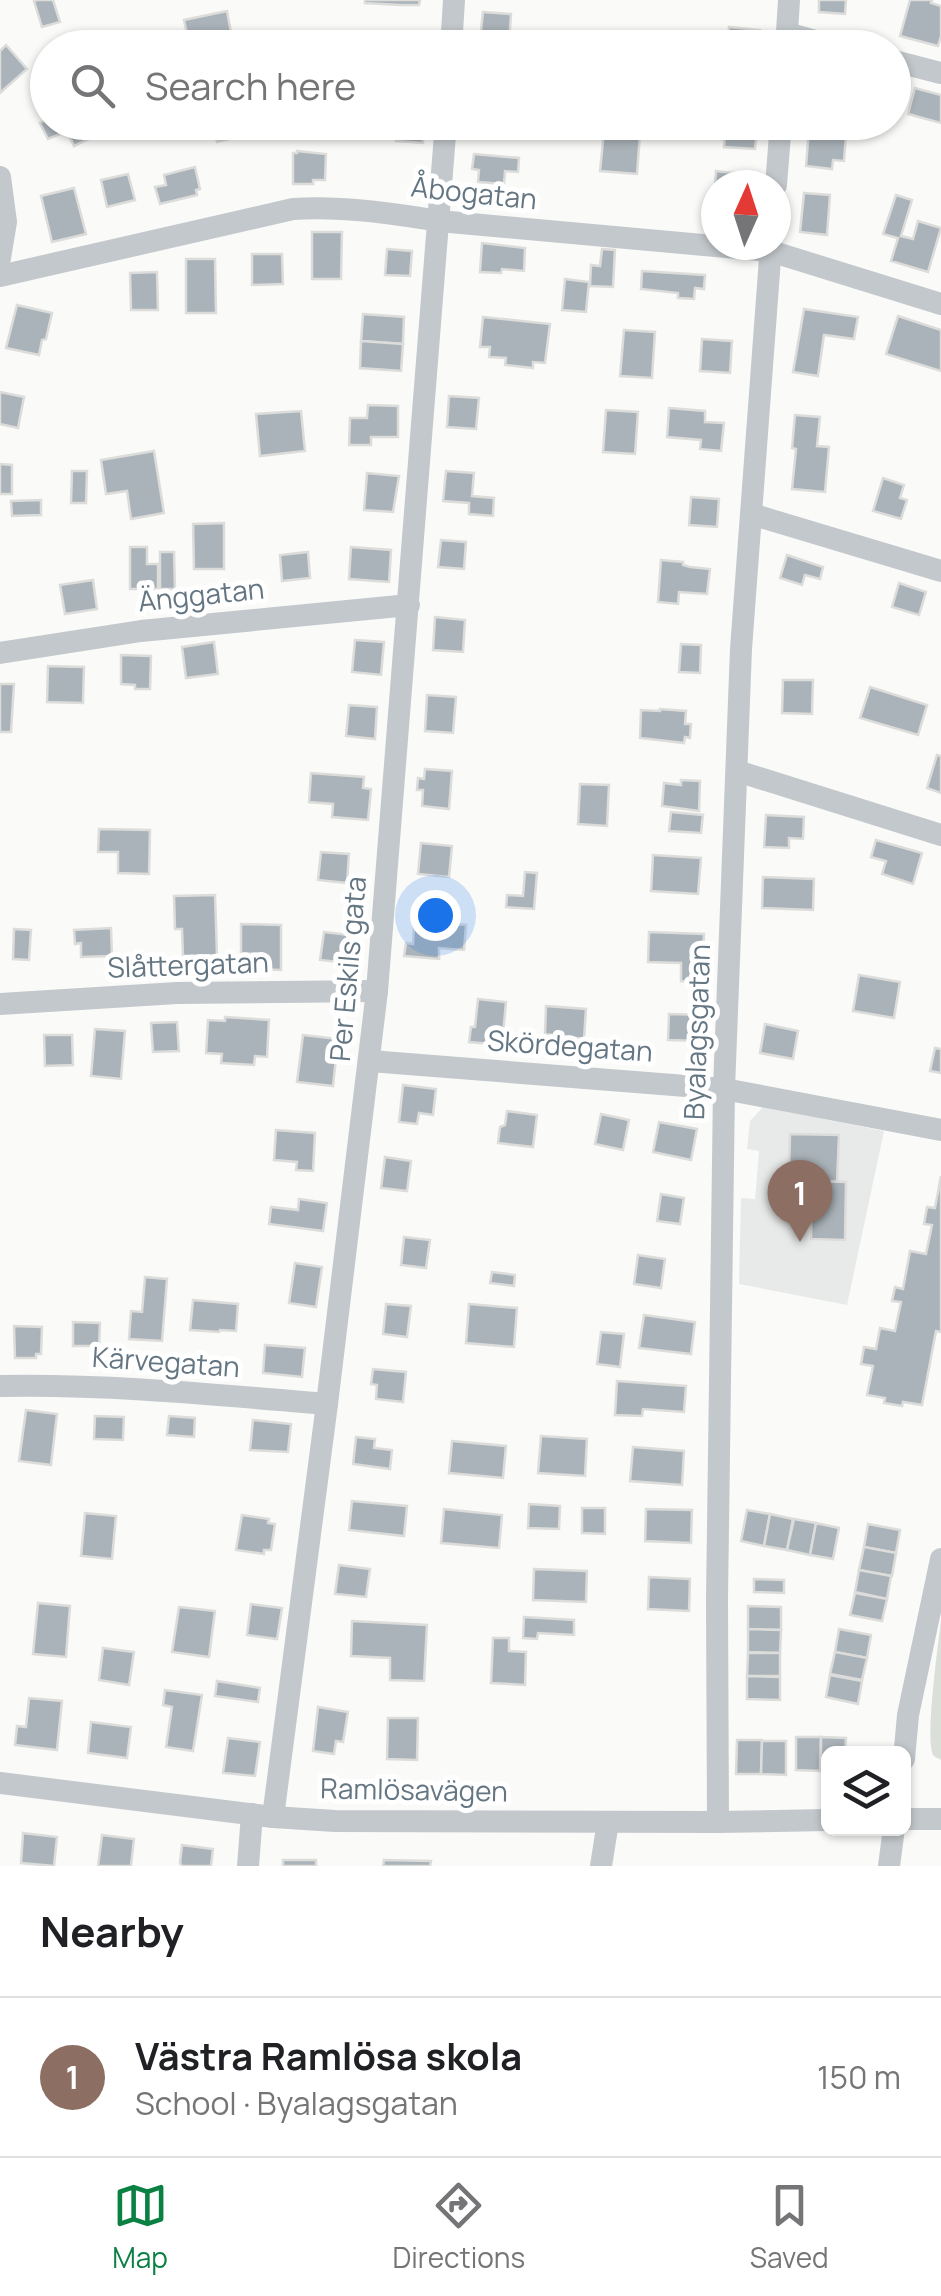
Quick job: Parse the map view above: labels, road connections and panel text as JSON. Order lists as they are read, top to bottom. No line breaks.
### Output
{"streets":{"street":["Åbogatan","Änggatan","Slåttergatan","Per Eskils gata","Byalagsgatan","Skördegatan","Kärvegatan","Ramlösavägen"]},"crossings":[["Åbogatan","Per Eskils gata"],["Änggatan","Per Eskils gata"],["Slåttergatan","Per Eskils gata"],["Per Eskils gata","Skördegatan"],["Per Eskils gata","Kärvegatan"],["Per Eskils gata","Ramlösavägen"],["Byalagsgatan","Skördegatan"],["Byalagsgatan","Ramlösavägen"]],"north":"top","page":{"search":"Search here","pins":"1","heading":"Nearby","list":[{"mark":"1","name":"Västra Ramlösa skola","note":"School · Byalagsgatan","value":"150 m"}],"nav":["Map","Directions","Saved"]}}
